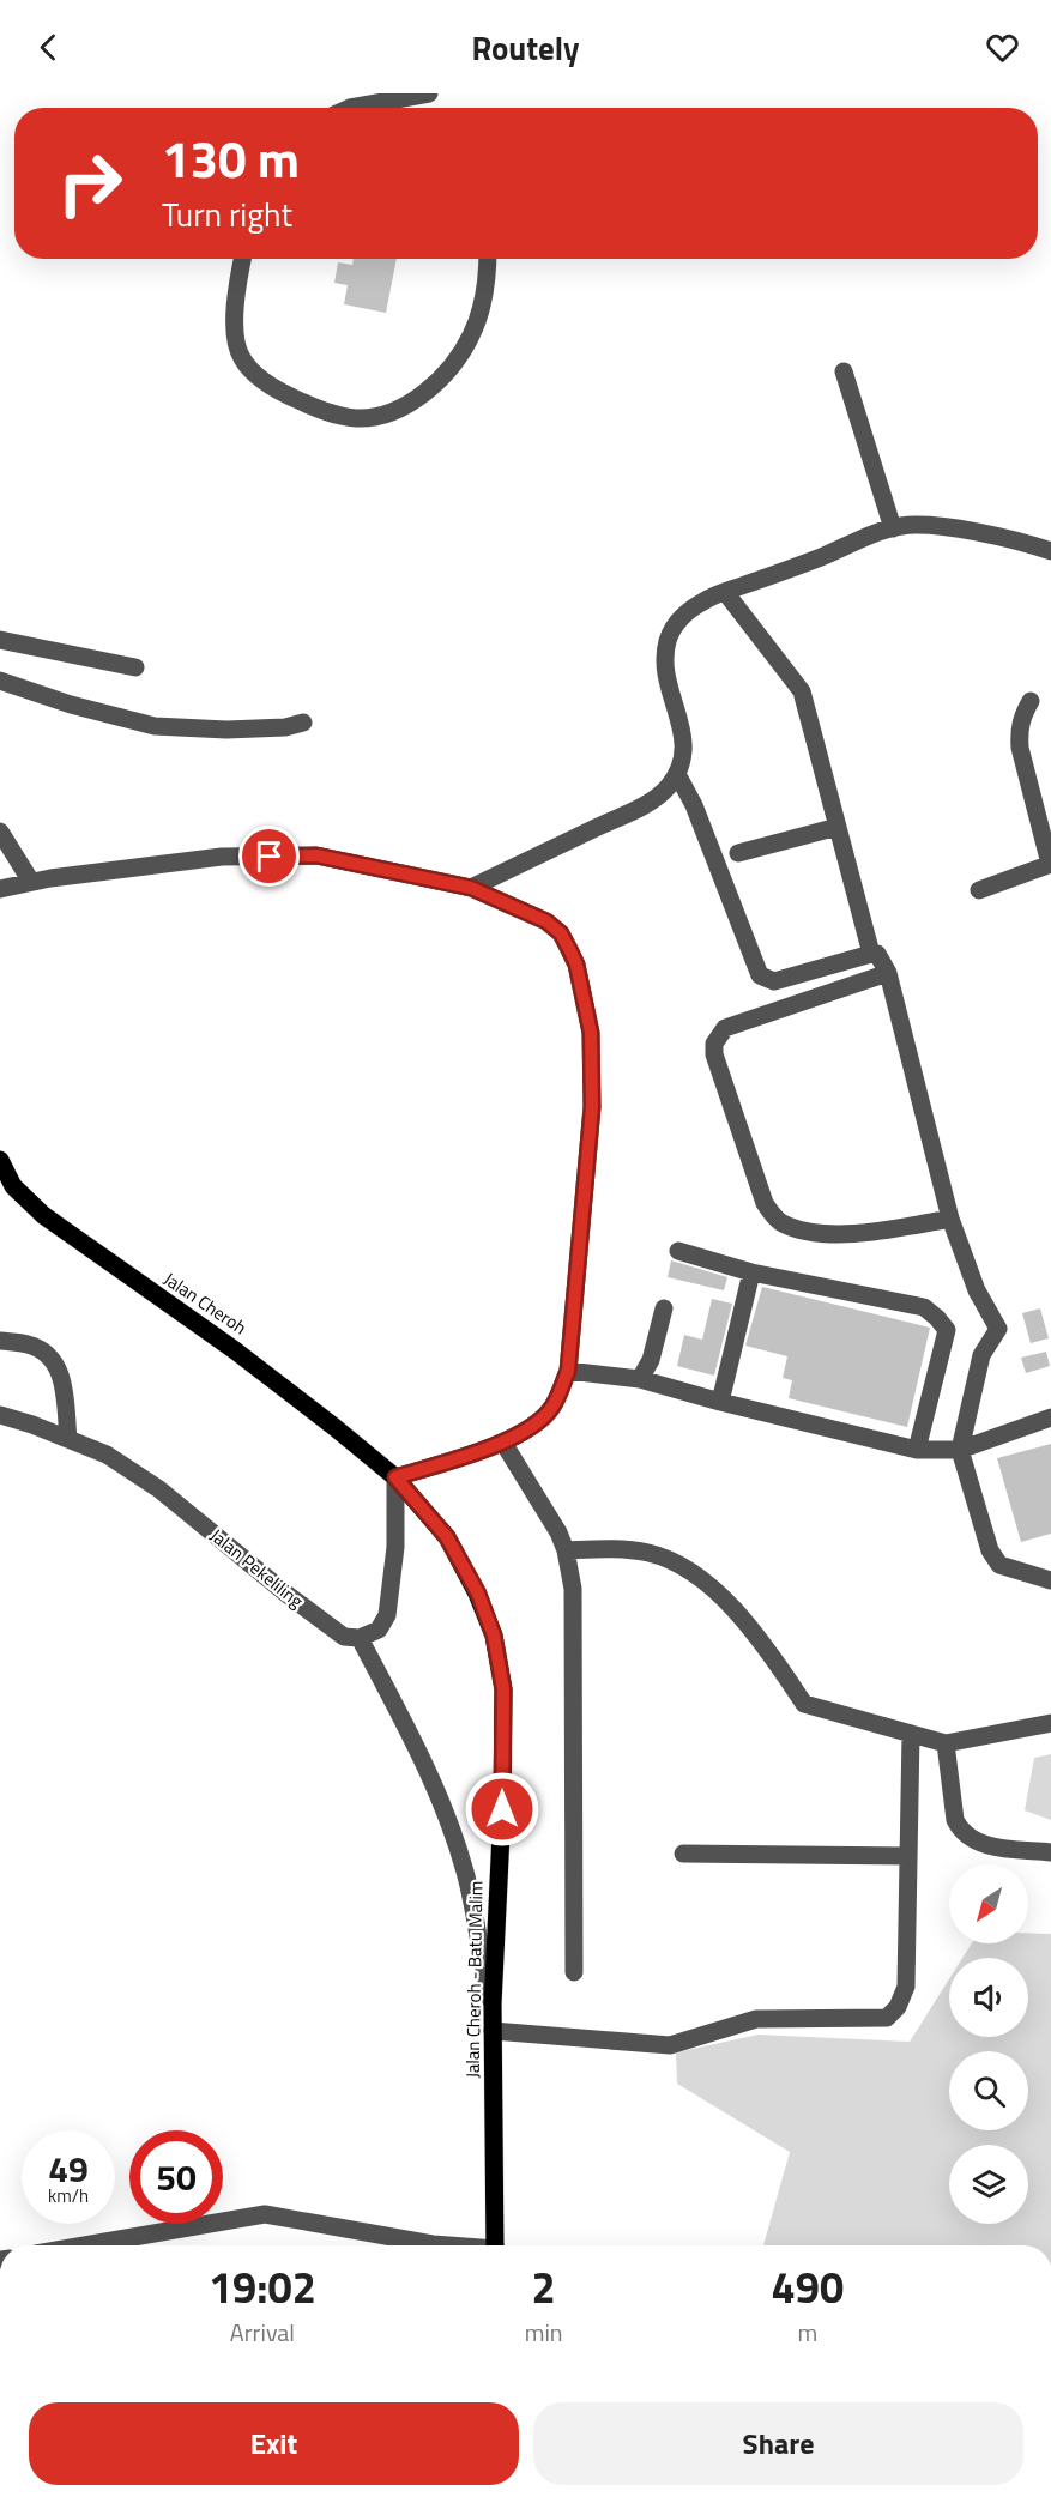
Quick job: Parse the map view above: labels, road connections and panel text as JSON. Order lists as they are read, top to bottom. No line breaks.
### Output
{"streets":{"main road":["Jalan Cheroh","Jalan Cheroh - Batu Malim"],"street":["Jalan Pekeliling"]},"crossings":[["Jalan Cheroh","Jalan Cheroh - Batu Malim"]],"north":"bottom left","page":{"header":"Routely","turn":["130 m","Turn right"],"speed":"49 km/h","limit":"50","eta":["19:02","Arrival","2","min","490","m"],"buttons":["Exit","Share"]}}
